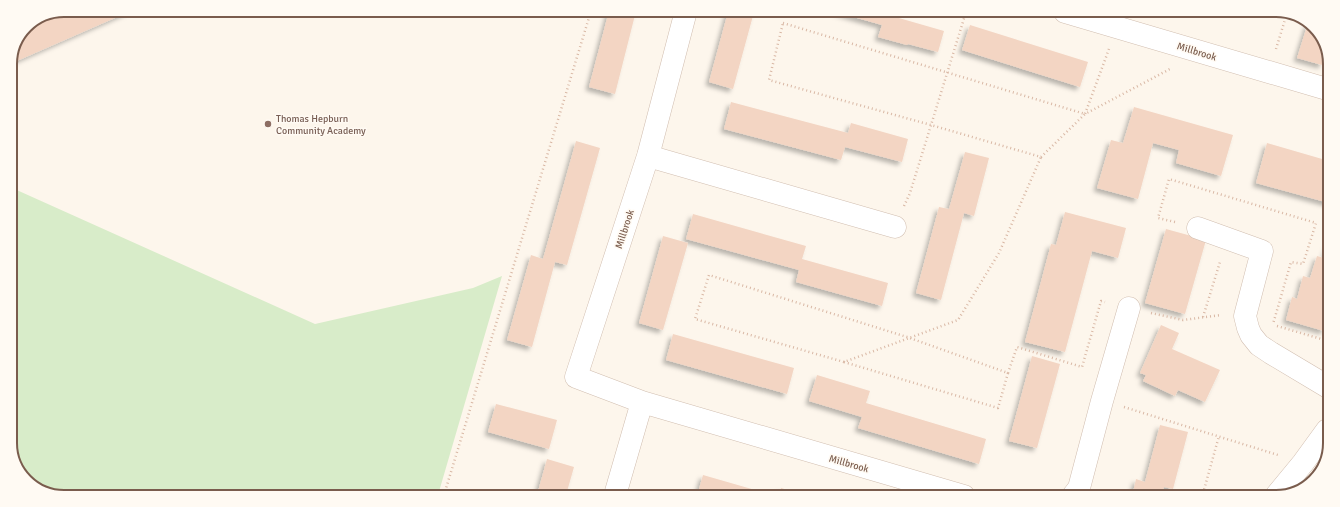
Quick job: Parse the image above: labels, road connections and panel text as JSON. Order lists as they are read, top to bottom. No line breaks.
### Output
{"streets":{"street":["Millbrook"]},"places":["Thomas Hepburn Community Academy"]}
